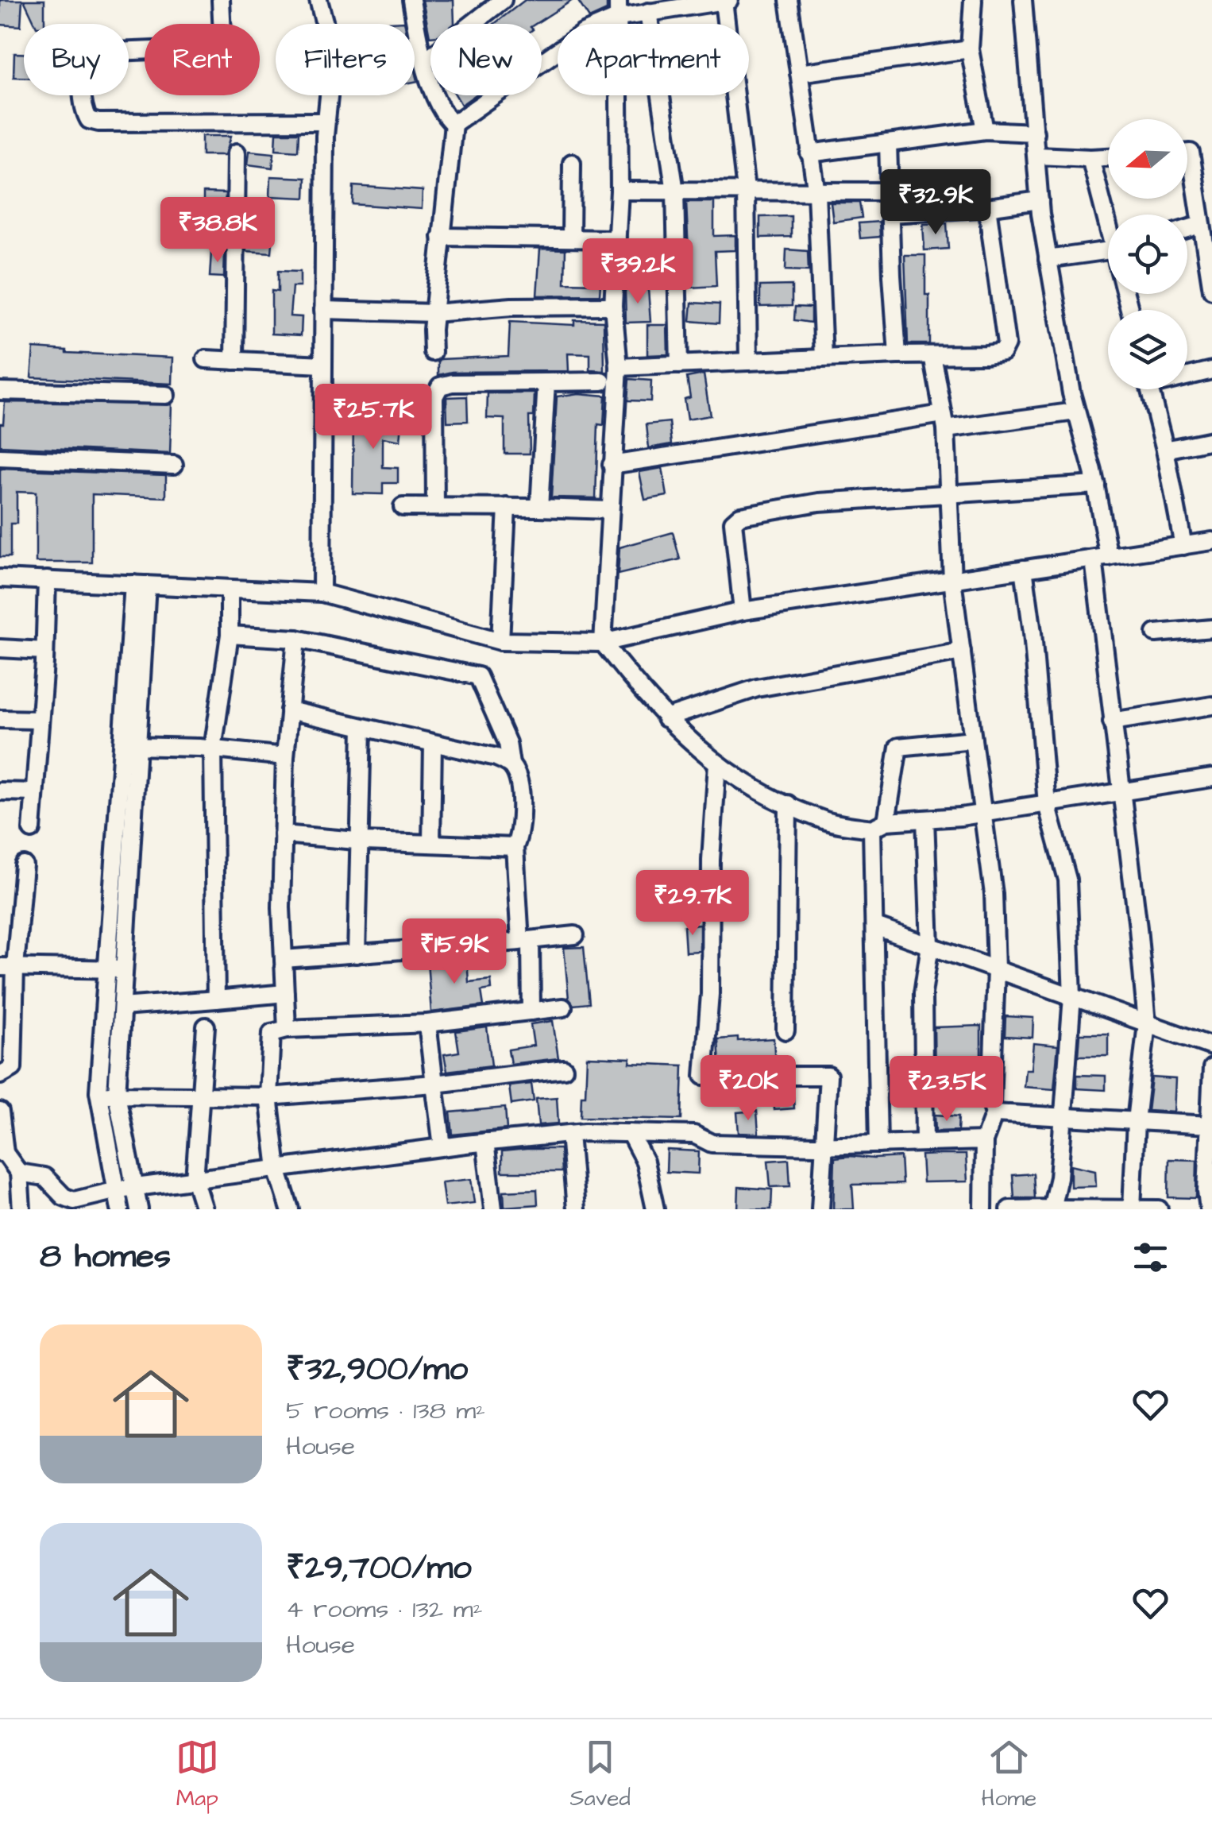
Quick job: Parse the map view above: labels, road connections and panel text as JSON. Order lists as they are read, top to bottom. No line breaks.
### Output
{"north":"left","page":{"chip":["Buy","Rent","Filters","New","Apartment"],"price":["₹32.9K","₹38.8K","₹39.2K","₹25.7K","₹29.7K","₹15.9K","₹20K","₹23.5K"],"heading":"8 homes","list":[{"name":"₹32,900/mo","note":"5 rooms · 138 m² · House"},{"name":"₹29,700/mo","note":"4 rooms · 132 m² · House"}],"tabs":["Map","Saved","Home"]}}
